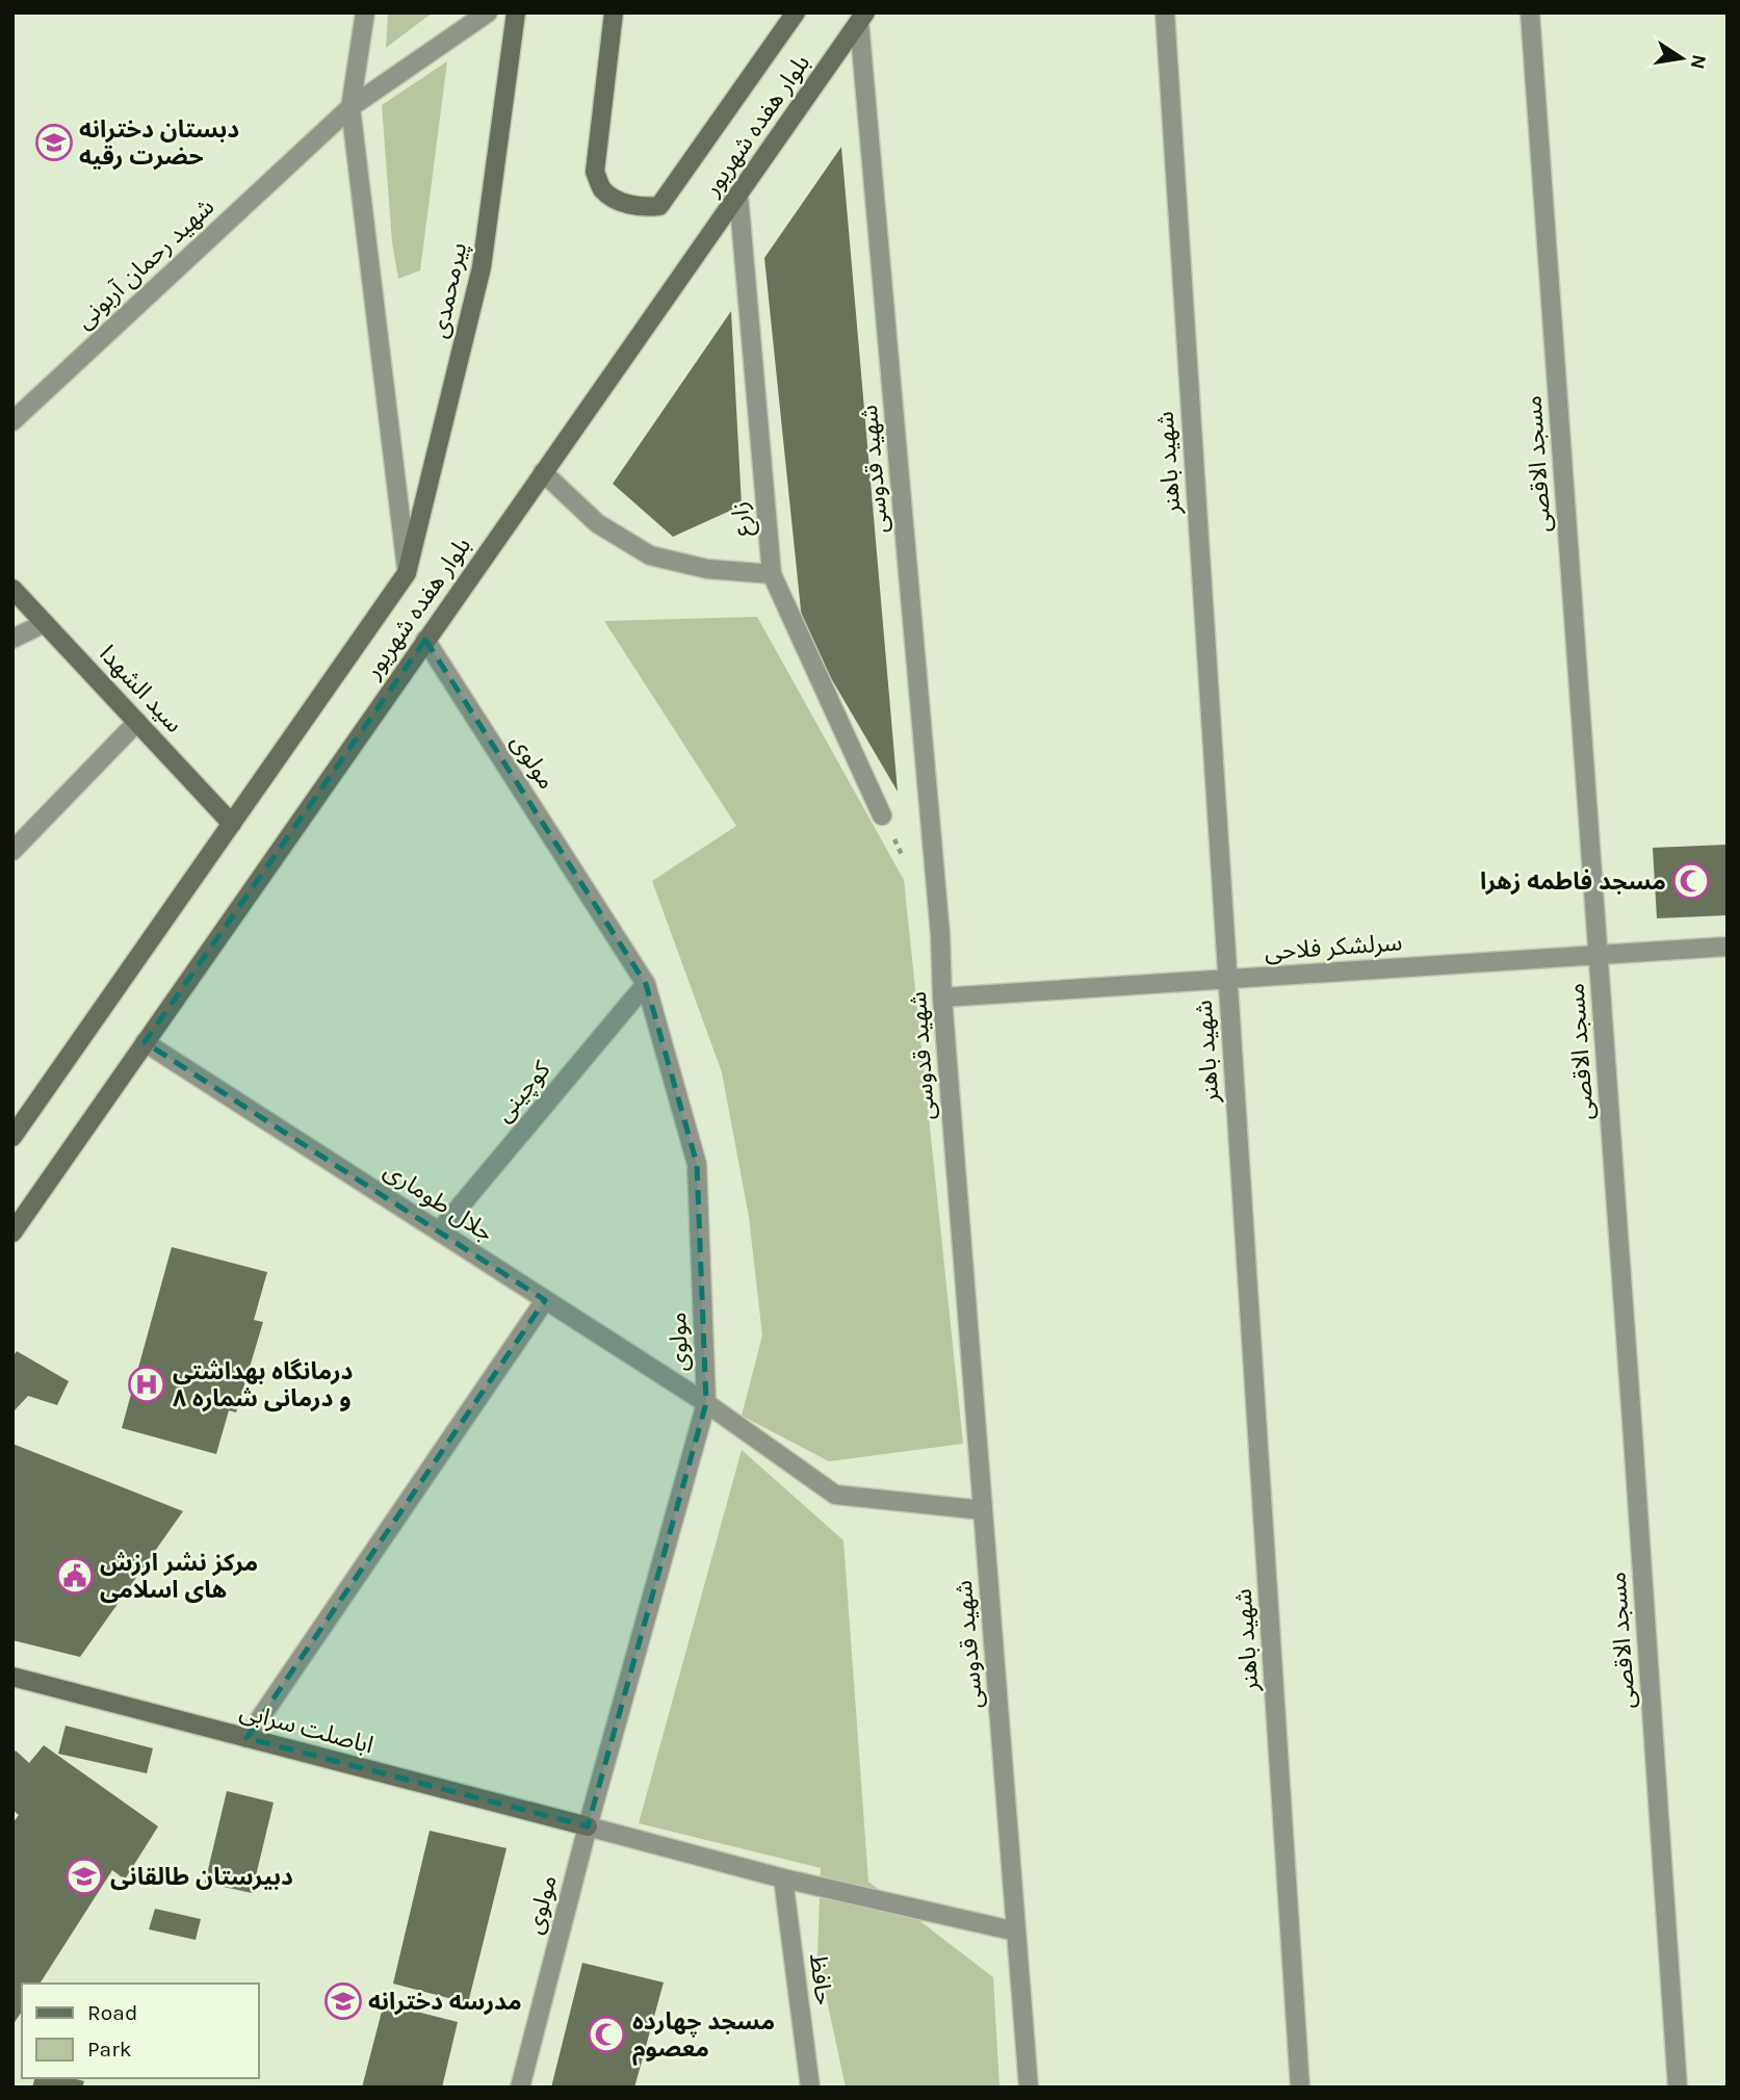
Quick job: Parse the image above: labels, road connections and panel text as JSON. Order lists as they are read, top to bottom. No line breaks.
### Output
{"streets":{"main road":["بلوار هفده شهریور","پیرمحمدی","سید الشهدا","اباصلت سرابی"],"street":["شهید رحمان آربونی","شهید باهنر","مسجد الاقصی","شهید قدوسی","زارع","مولوی","سرلشکر فلاحی","کوچینی","جلال طوماری","حافظ"]},"crossings":[["بلوار هفده شهریور","پیرمحمدی"],["بلوار هفده شهریور","شهید قدوسی"],["بلوار هفده شهریور","زارع"],["بلوار هفده شهریور","سید الشهدا"],["بلوار هفده شهریور","مولوی"],["بلوار هفده شهریور","جلال طوماری"],["شهید باهنر","سرلشکر فلاحی"],["مسجد الاقصی","سرلشکر فلاحی"],["شهید قدوسی","سرلشکر فلاحی"],["شهید قدوسی","جلال طوماری"],["مولوی","کوچینی"],["مولوی","جلال طوماری"],["مولوی","اباصلت سرابی"],["کوچینی","جلال طوماری"]],"places":{"school or university":["دبستان دخترانه حضرت رقیه","دبیرستان طالقانی","مدرسه دخترانه"],"mosque":["مسجد فاطمه زهرا","مسجد چهارده معصوم"],"hospital":["درمانگاه بهداشتی و درمانی شماره ۸"],"public building":["مرکز نشر ارزش های اسلامی"]},"legend":["Road","Park"],"north":"right"}
